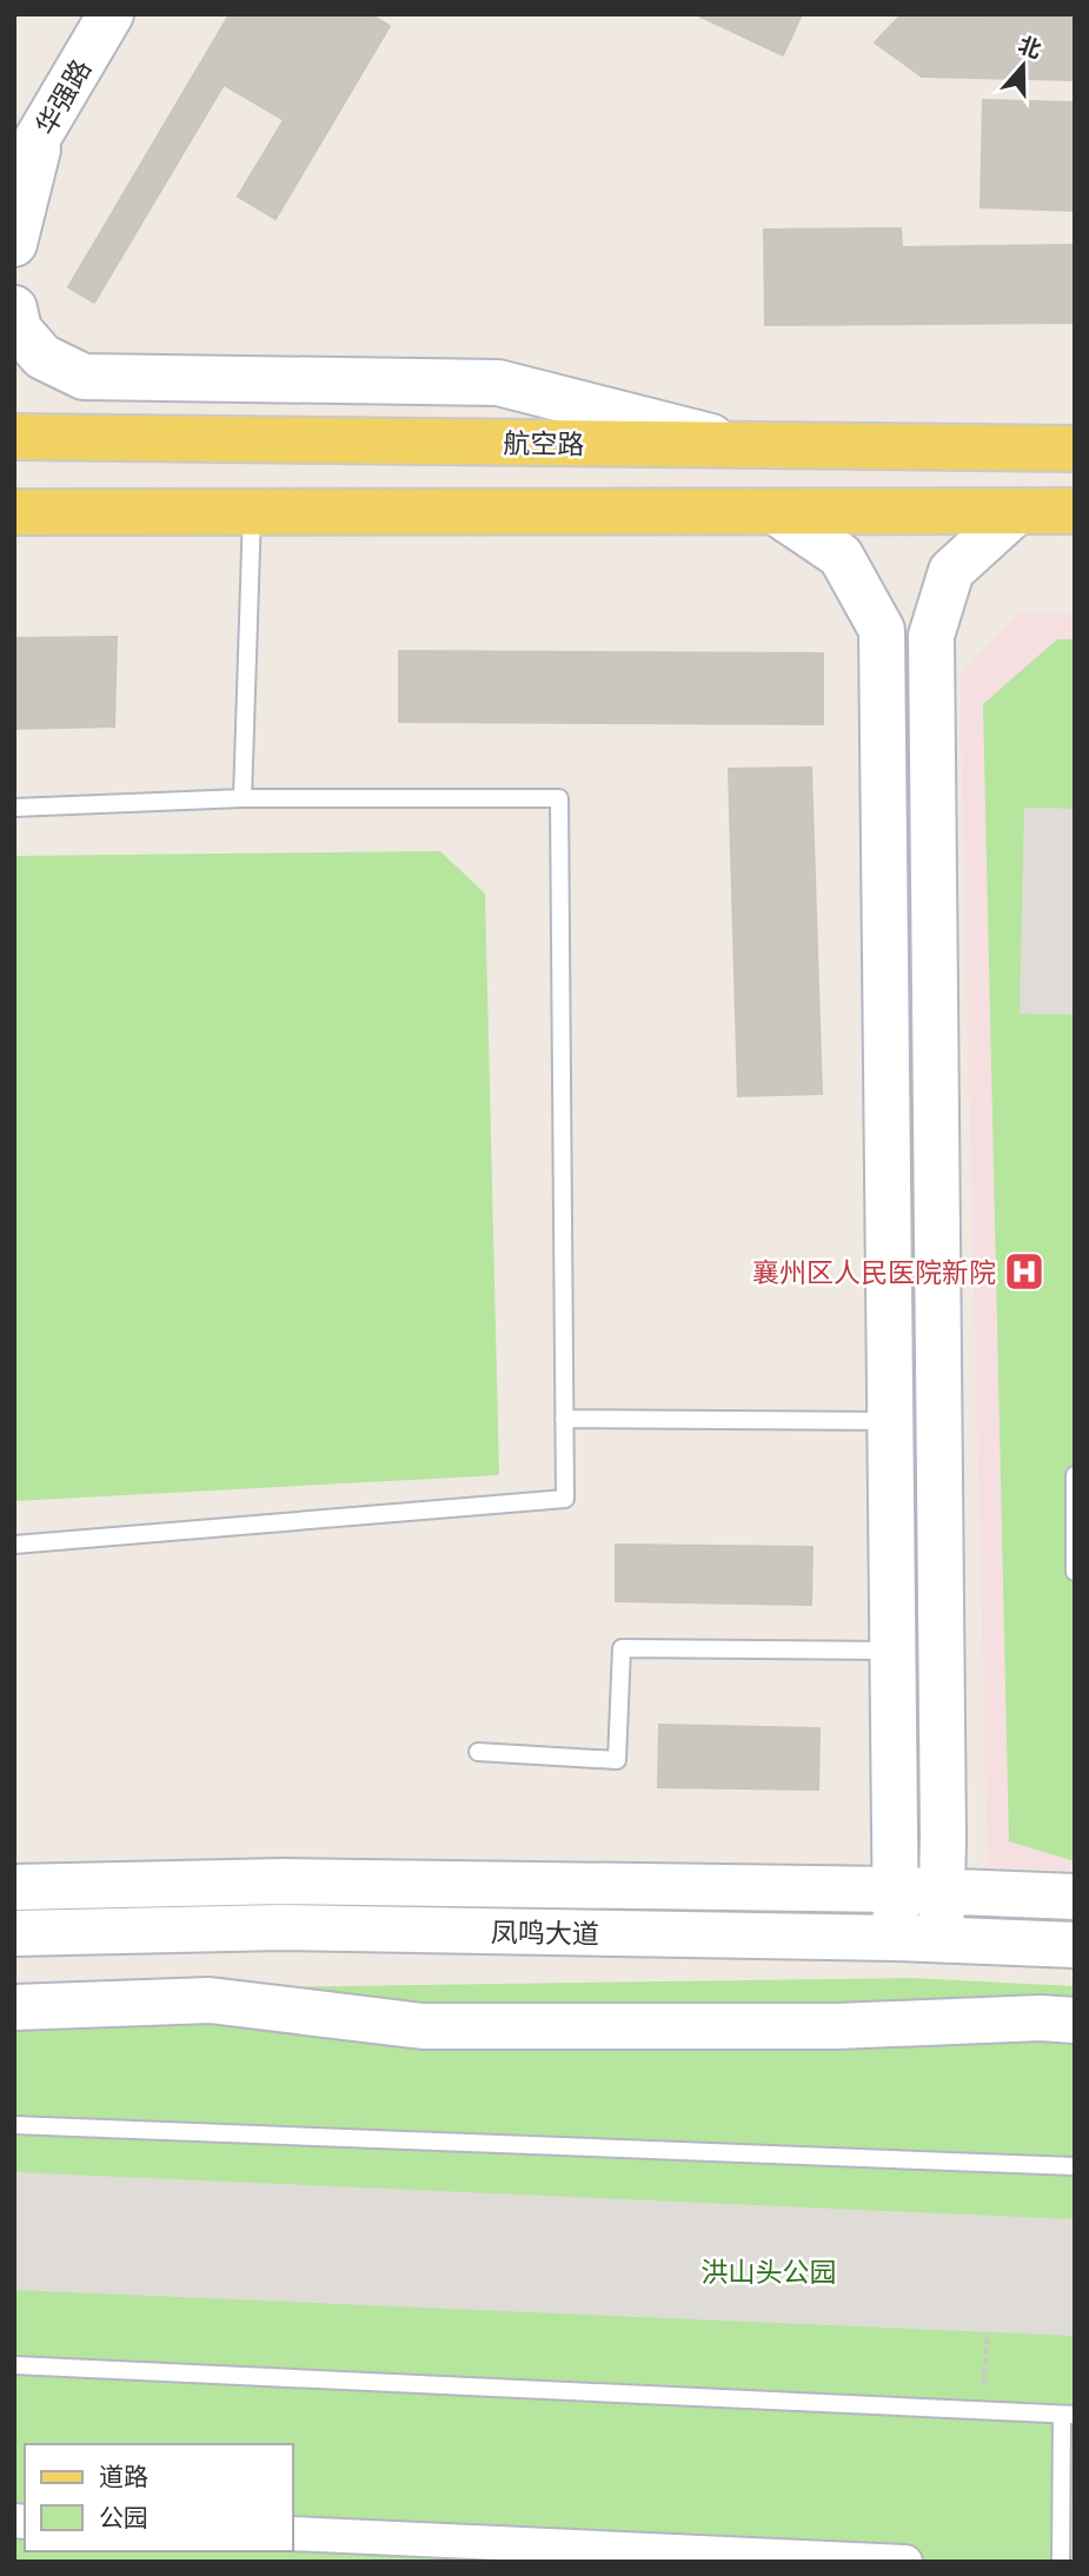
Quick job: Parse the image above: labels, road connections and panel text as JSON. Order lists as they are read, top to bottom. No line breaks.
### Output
{"streets":{"main road":["航空路"],"street":["华强路","凤鸣大道"]},"parks":["洪山头公园"],"places":{"hospital":["襄州区人民医院新院"]},"legend":["道路","公园"],"north":"top"}
